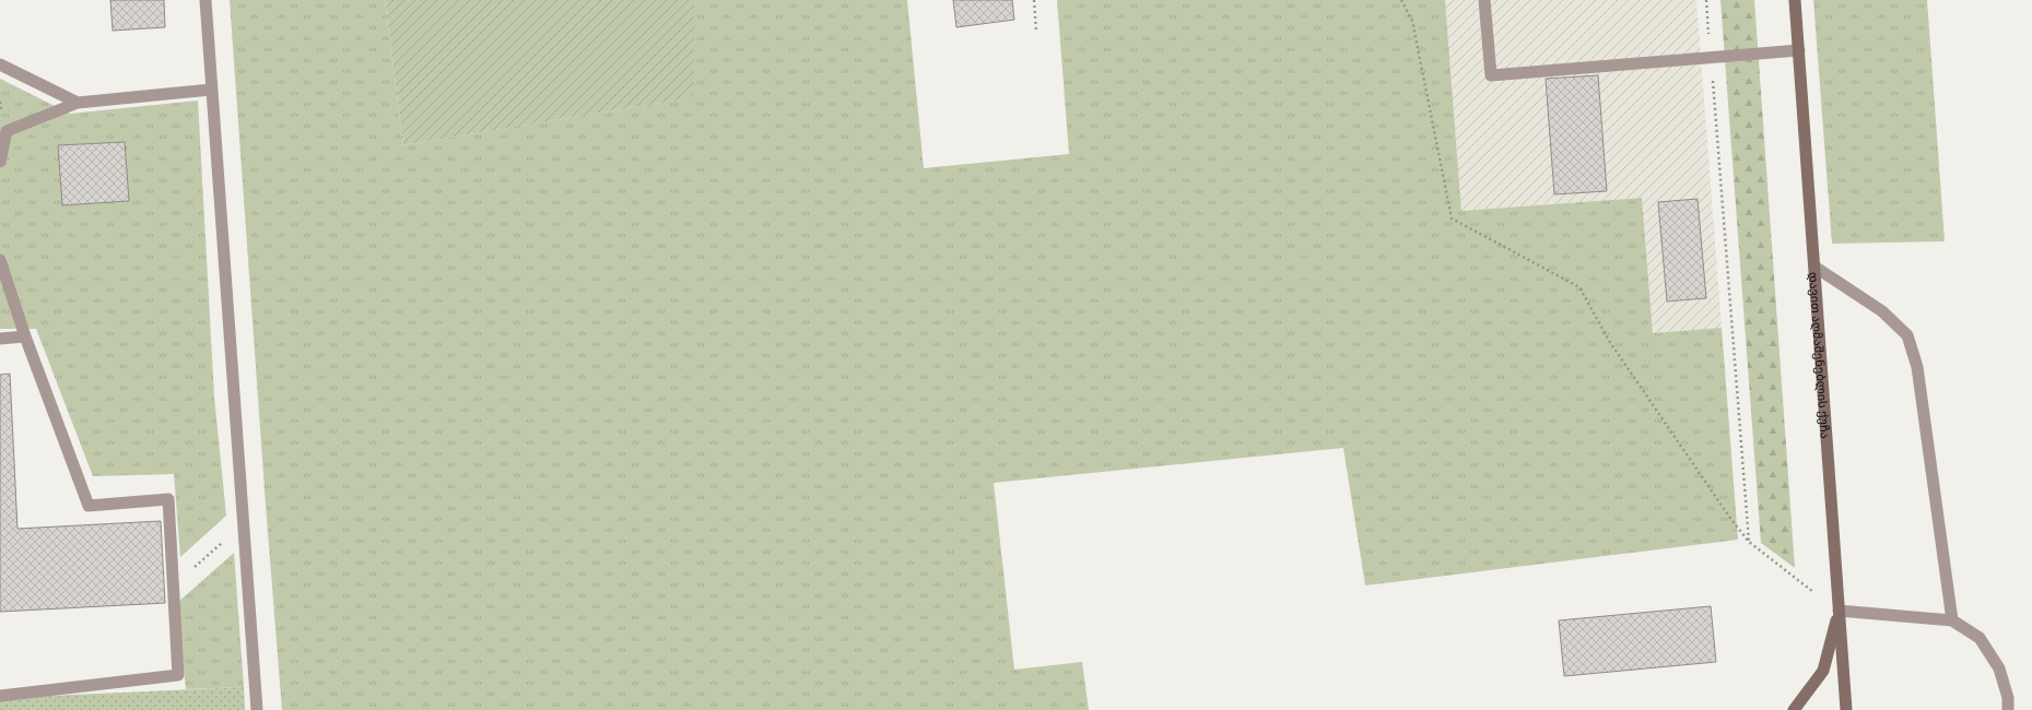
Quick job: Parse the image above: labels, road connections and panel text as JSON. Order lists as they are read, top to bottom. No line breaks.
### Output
{"streets":{"main road":["დავით აღმაშენებლის ქუჩა"]}}
